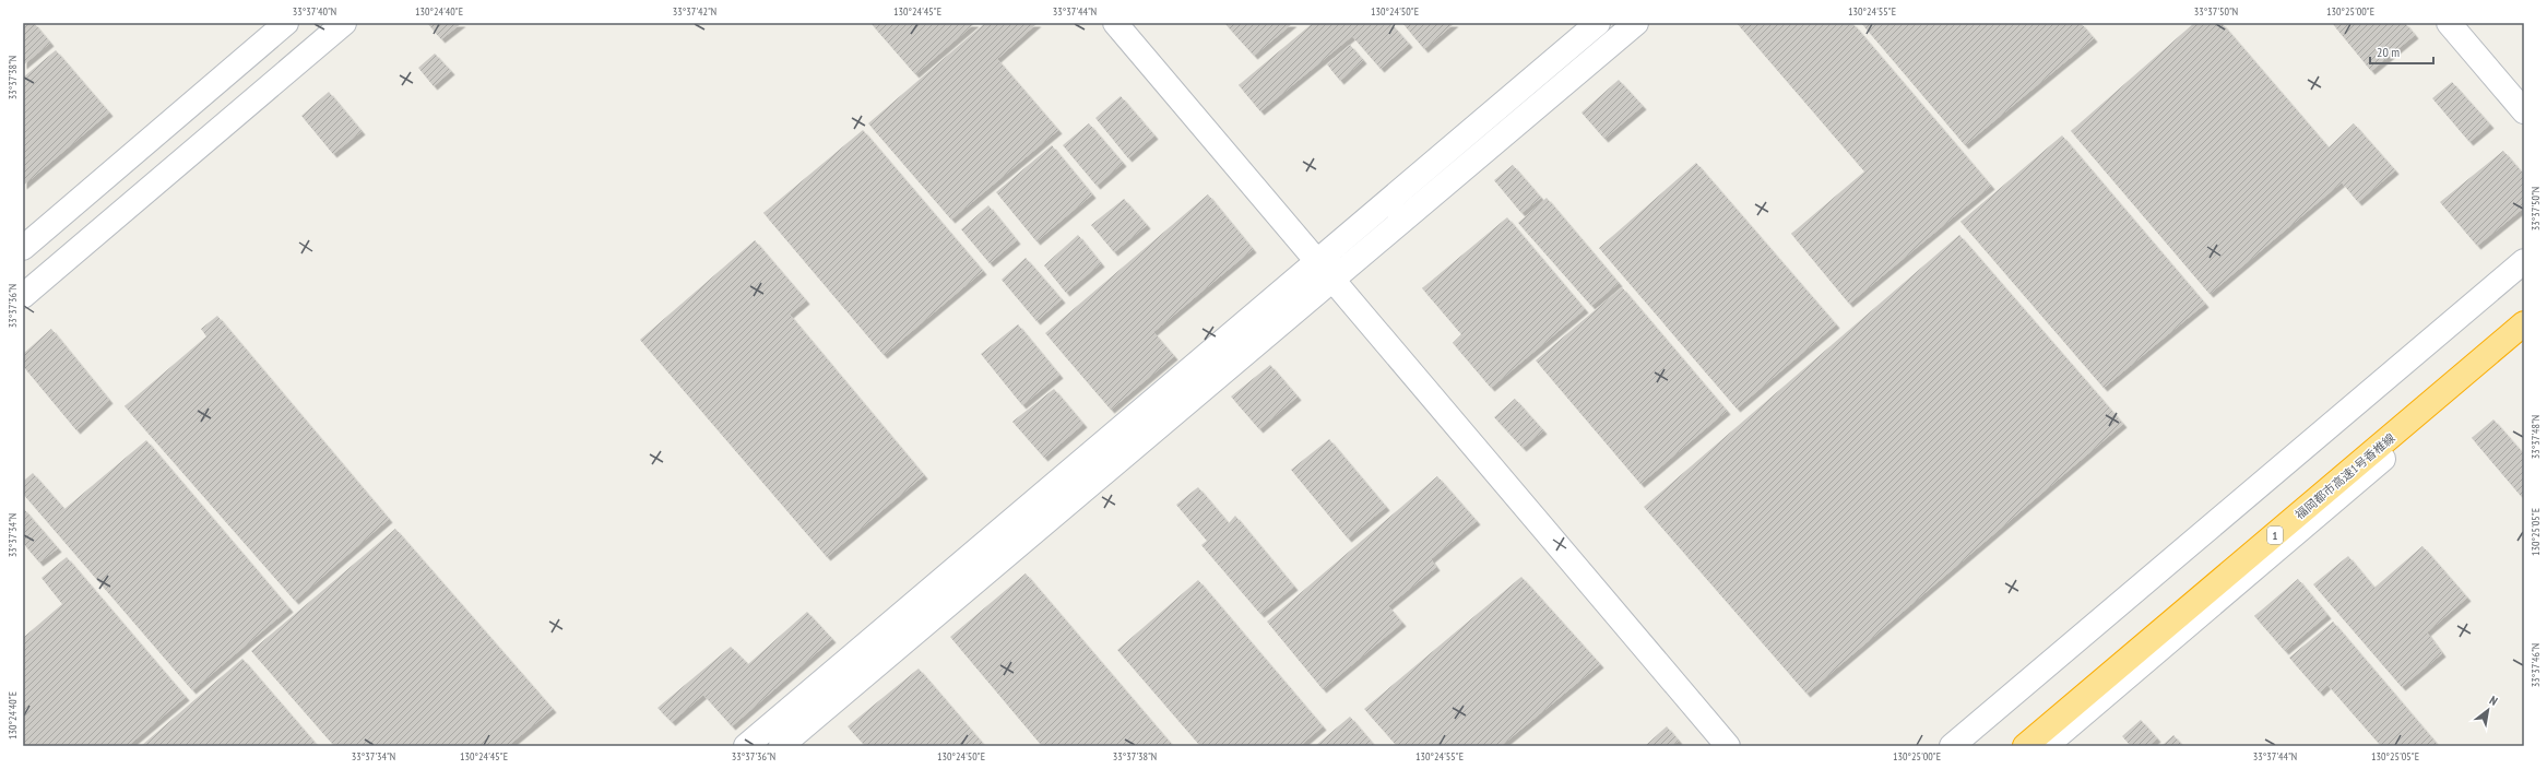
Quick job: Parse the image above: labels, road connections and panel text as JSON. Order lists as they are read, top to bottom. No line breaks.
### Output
{"streets":{"highway":["福岡都市高速1号香椎線","1"]},"scale_bar":"20 m","north":"top right","coordinates":["33°37'40\"N","130°24'40\"E","33°37'42\"N","130°24'45\"E","33°37'44\"N","130°24'50\"E","130°24'55\"E","33°37'50\"N","130°25'00\"E","33°37'38\"N","33°37'36\"N","33°37'48\"N","130°25'05\"E","33°37'34\"N","33°37'46\"N"]}
